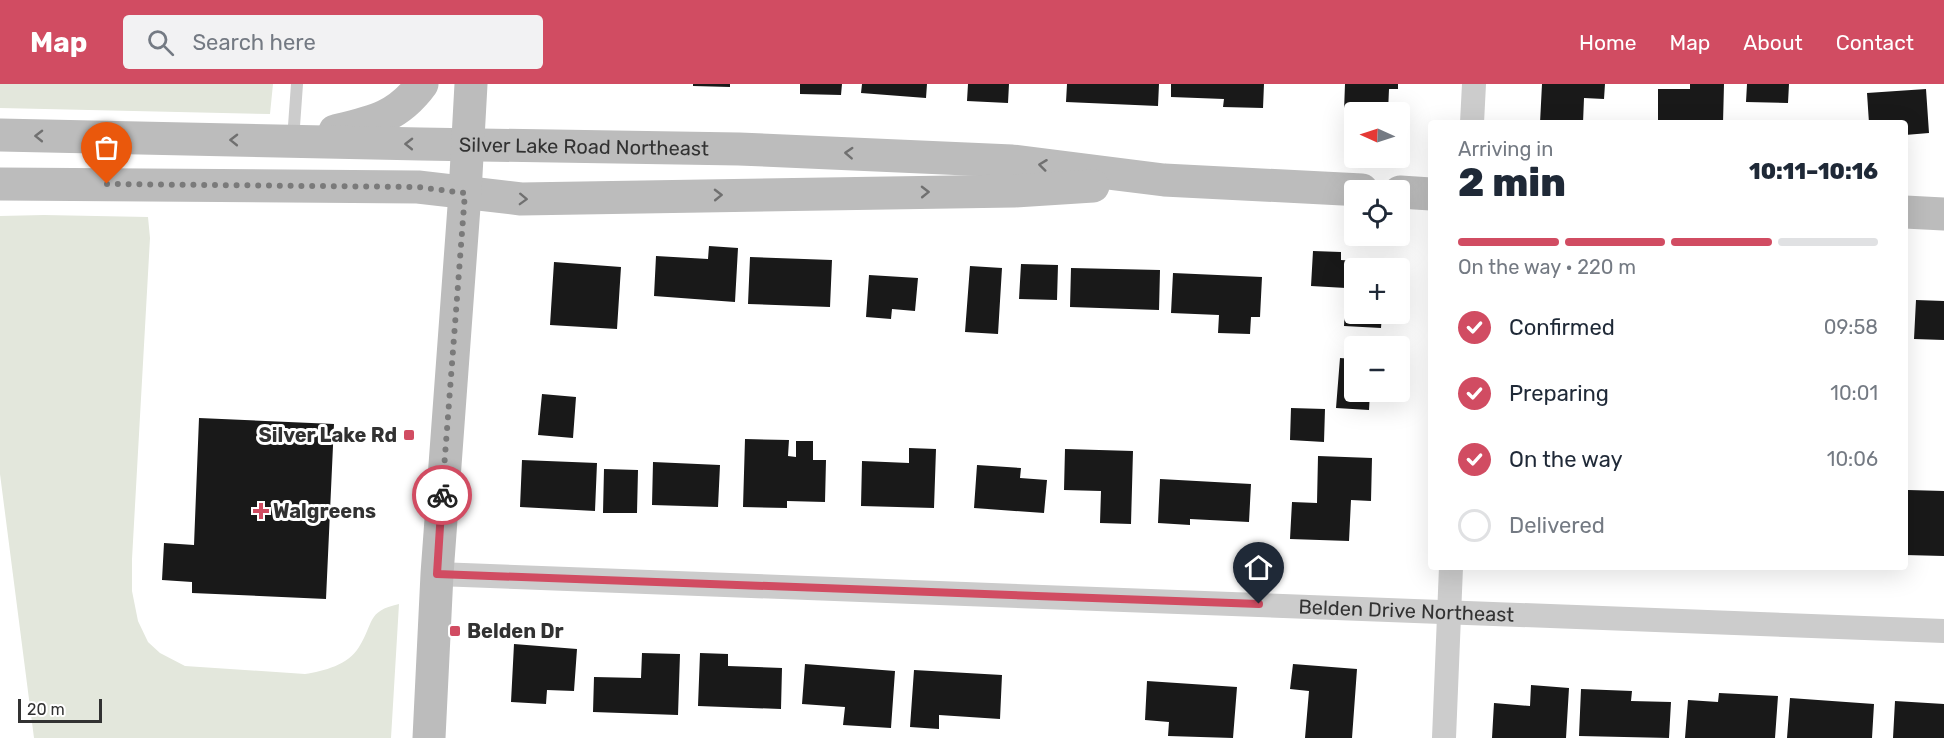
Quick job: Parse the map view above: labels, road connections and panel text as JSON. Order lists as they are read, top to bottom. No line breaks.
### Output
{"streets":{"main road":["Silver Lake Road Northeast"],"street":["Belden Drive Northeast"]},"places":{"transit":["Silver Lake Rd","Belden Dr"],"health":["Walgreens"]},"scale_bar":"20 m","north":"left","page":{"header":"Map","search":"Search here","nav":["Home","Map","About","Contact"],"map_buttons":["+","−"],"heading":["2 min","Arriving in","10:11–10:16"],"bar":"On the way · 220 m","list":[["Confirmed","09:58"],["Preparing","10:01"],["On the way","10:06"],"Delivered"],"scale":"20 m"}}
